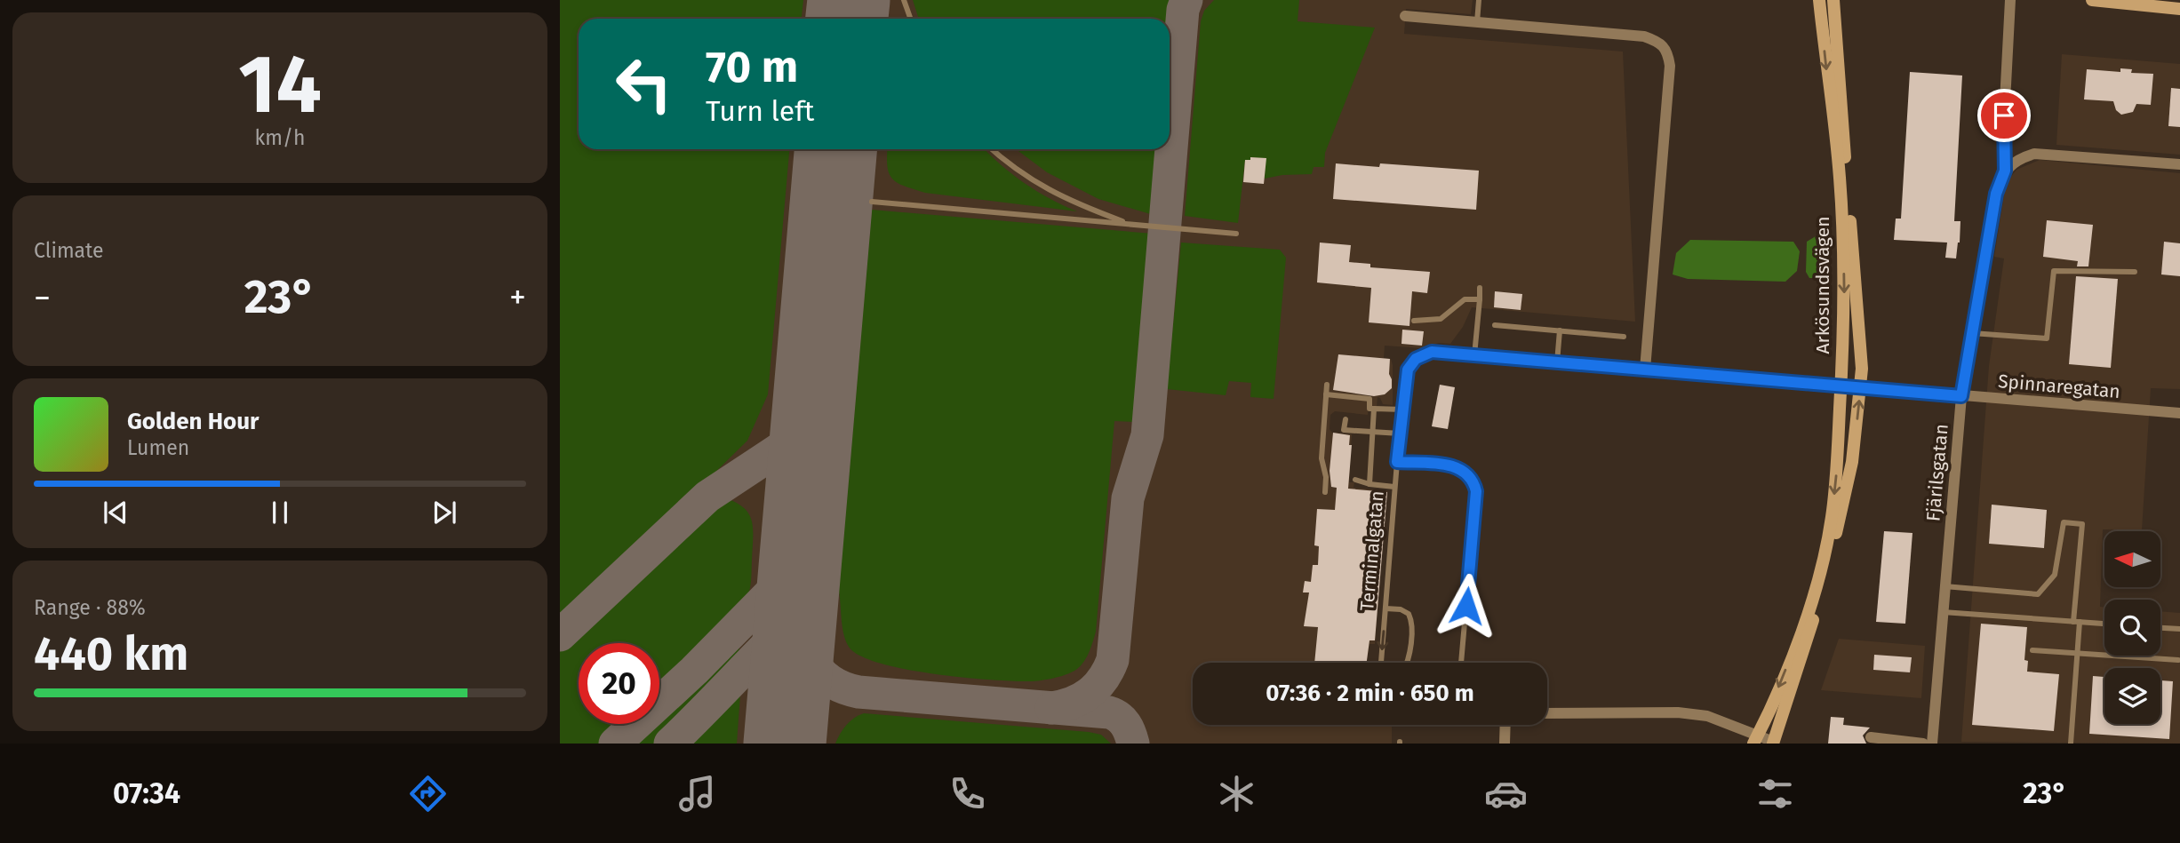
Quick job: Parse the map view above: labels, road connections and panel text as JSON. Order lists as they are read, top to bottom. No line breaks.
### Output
{"streets":{"main road":["Arkösundsvägen"],"street":["Spinnaregatan","Fjärilsgatan","Terminalgatan"]},"crossings":[["Arkösundsvägen","Spinnaregatan"],["Arkösundsvägen","Terminalgatan"],["Spinnaregatan","Fjärilsgatan"],["Spinnaregatan","Terminalgatan"]],"north":"left","page":{"tile":[["14","km/h"],"Climate",["Range · 88%","440 km"]],"turn":["70 m","Turn left"],"heat":["−","23°","+"],"song":["Golden Hour","Lumen"],"limit":"20","trip":"07:36 · 2 min · 650 m","tabs":["07:34","23°"]}}
